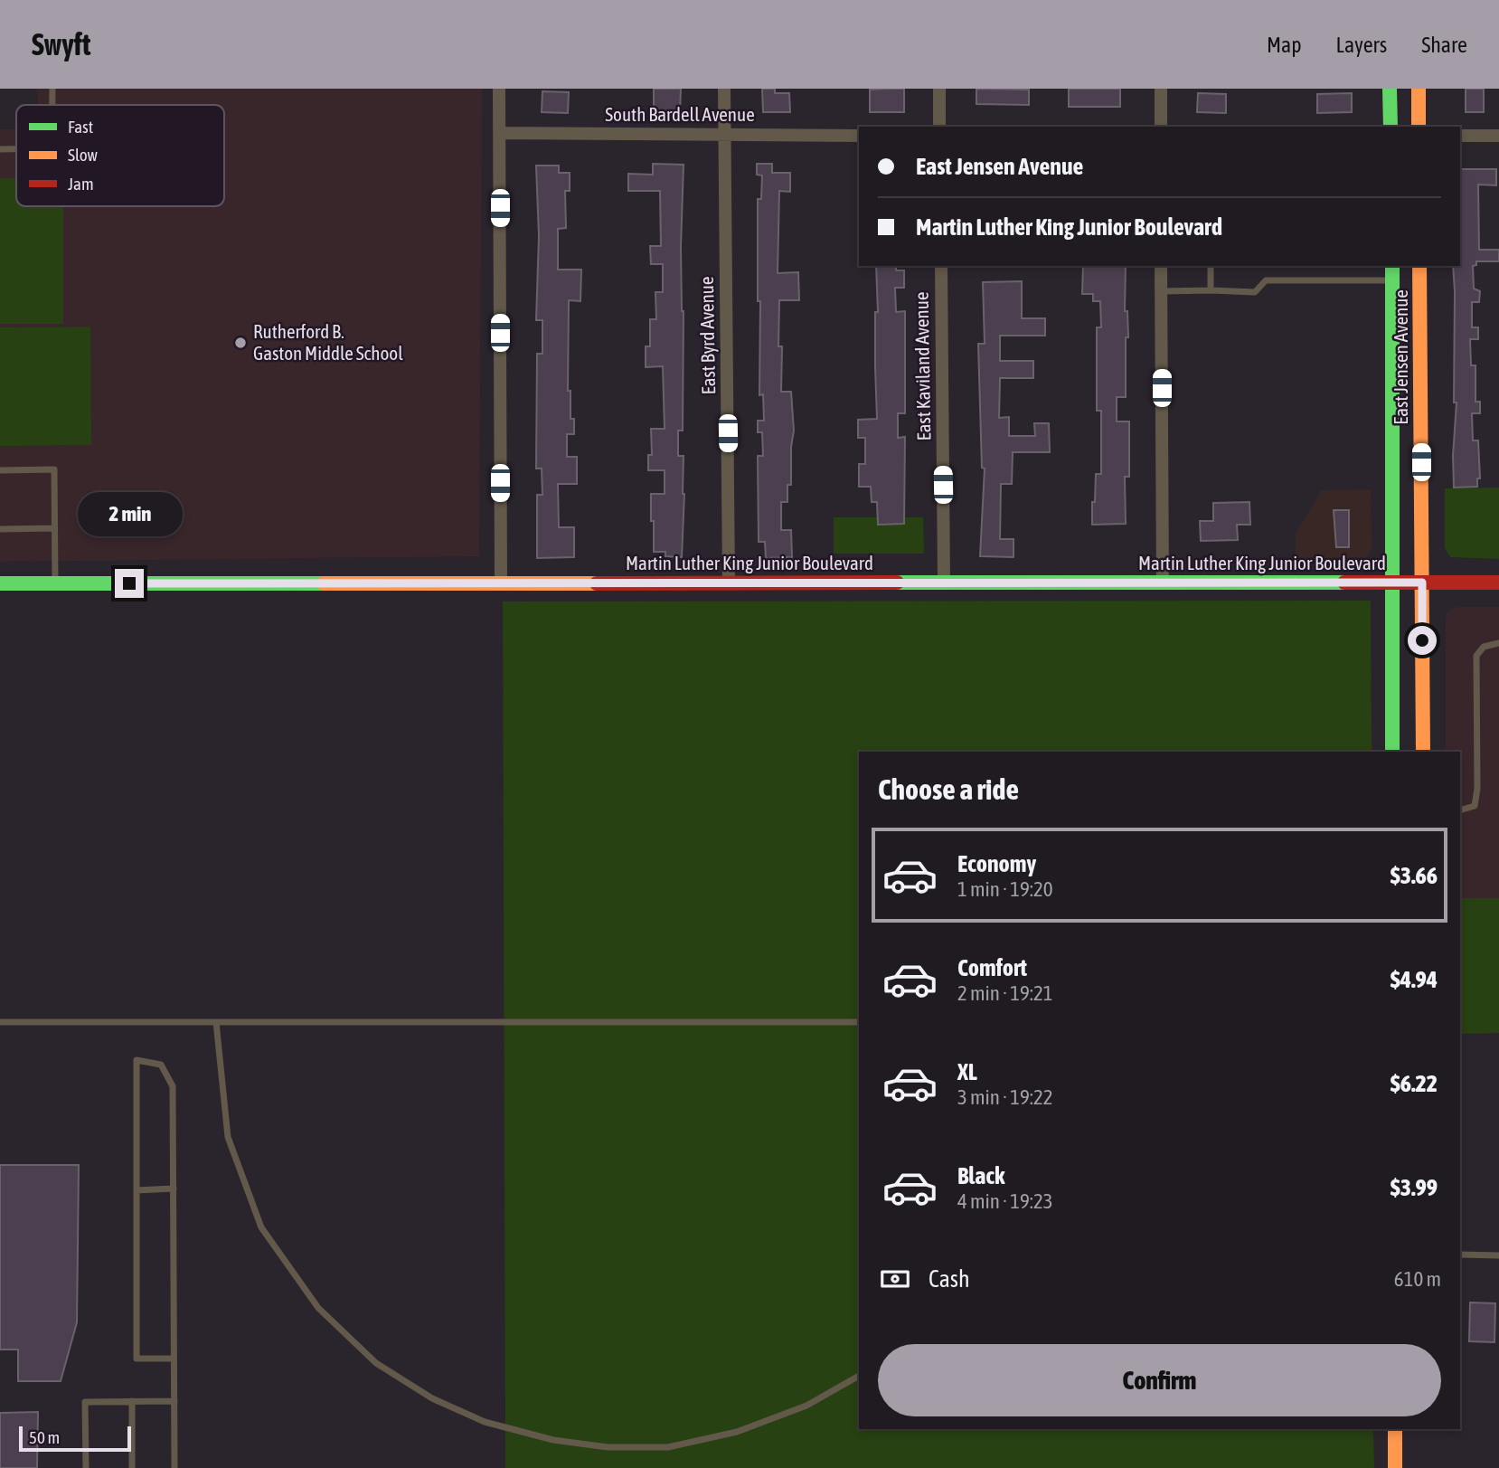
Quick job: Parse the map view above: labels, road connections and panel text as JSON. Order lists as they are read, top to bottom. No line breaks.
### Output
{"streets":{"street":["South Bardell Avenue","East Byrd Avenue","East Jensen Avenue","East Kaviland Avenue","Martin Luther King Junior Boulevard"]},"crossings":[["South Bardell Avenue","East Byrd Avenue"],["East Byrd Avenue","Martin Luther King Junior Boulevard"],["East Jensen Avenue","Martin Luther King Junior Boulevard"],["East Kaviland Avenue","Martin Luther King Junior Boulevard"]],"places":["Rutherford B. Gaston Middle School"],"legend":["Fast","Slow","Jam"],"scale_bar":"50 m","page":{"header":"Swyft","nav":["Map","Layers","Share"],"banner":["East Jensen Avenue","Martin Luther King Junior Boulevard"],"bubble":"2 min","heading":"Choose a ride","list":[{"name":"Economy","note":"1 min · 19:20","value":"$3.66"},{"name":"Comfort","note":"2 min · 19:21","value":"$4.94"},{"name":"XL","note":"3 min · 19:22","value":"$6.22"},{"name":"Black","note":"4 min · 19:23","value":"$3.99"}],"pay":["Cash","610 m"],"buttons":"Confirm","scale":"50 m"}}
